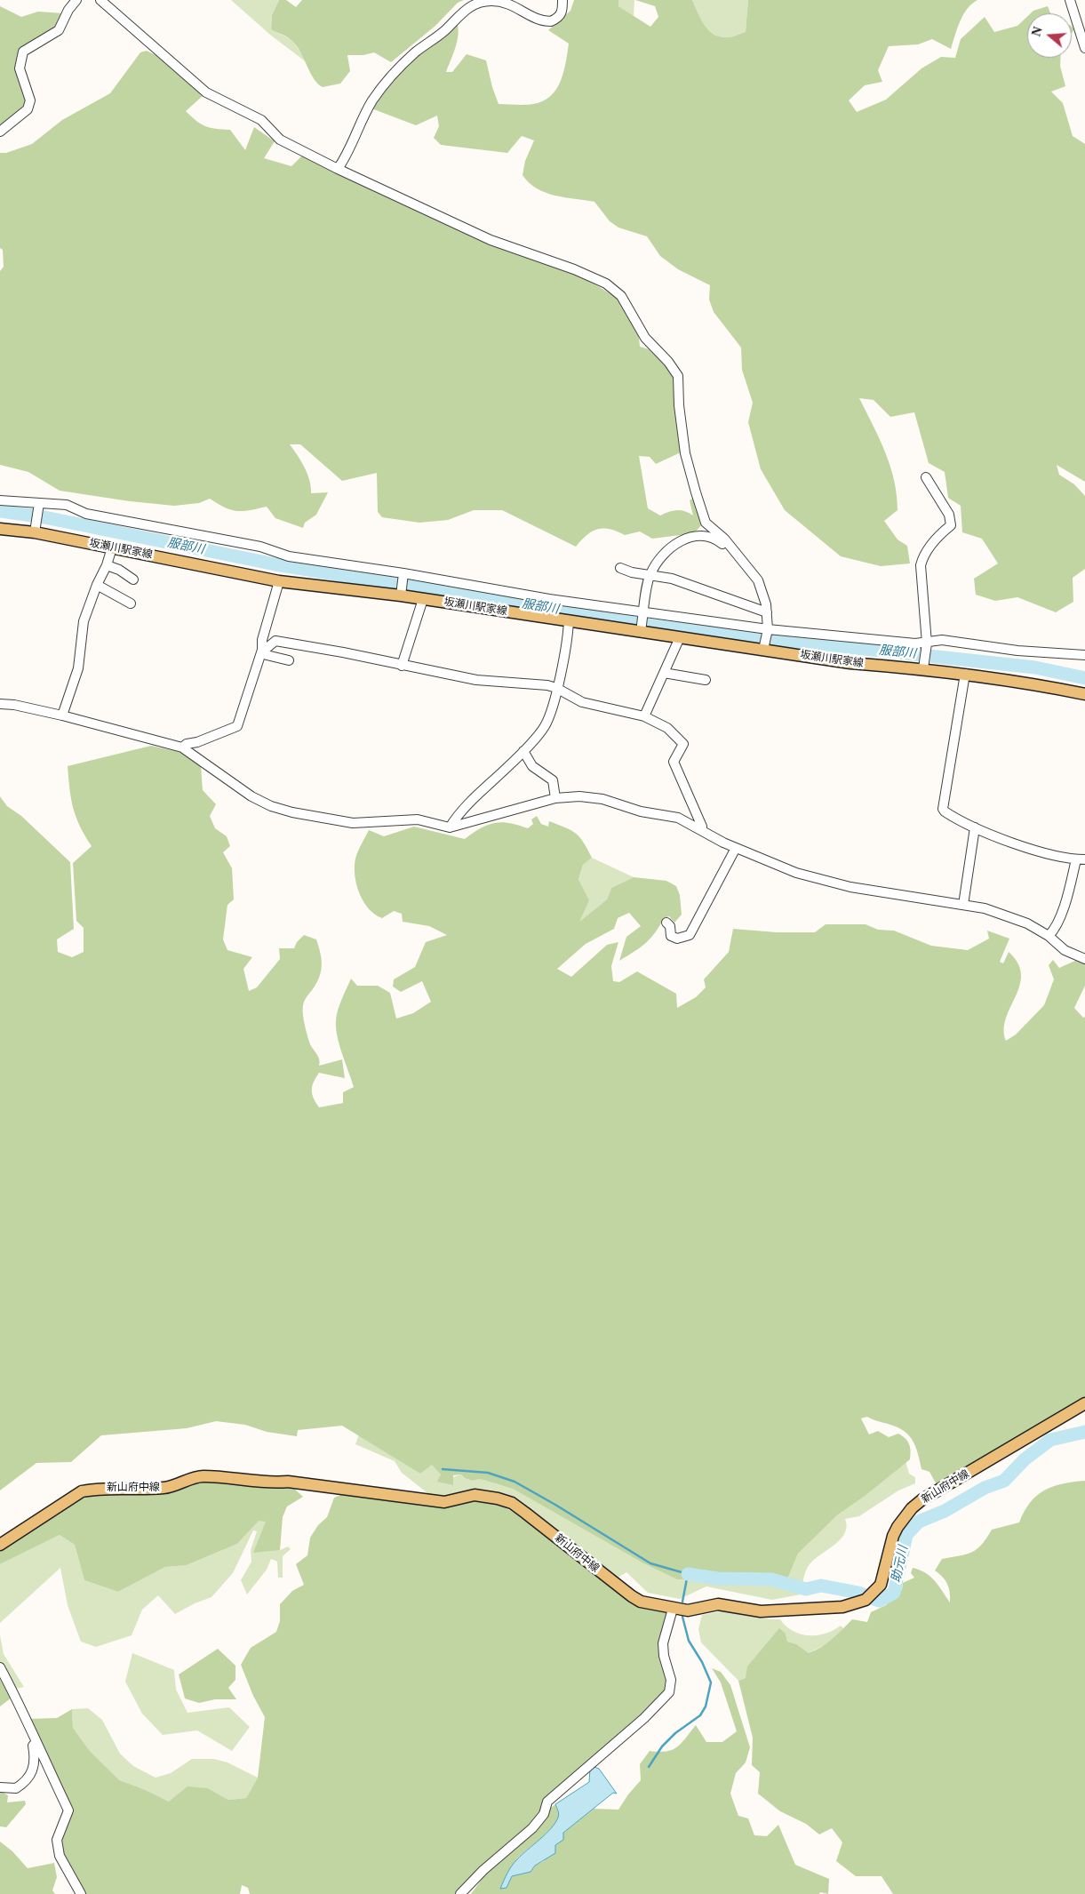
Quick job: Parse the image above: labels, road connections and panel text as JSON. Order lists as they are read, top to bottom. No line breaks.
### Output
{"streets":{"main road":["坂瀬川駅家線","新山府中線"]},"water":["服部川","助元川"],"north":"left"}
